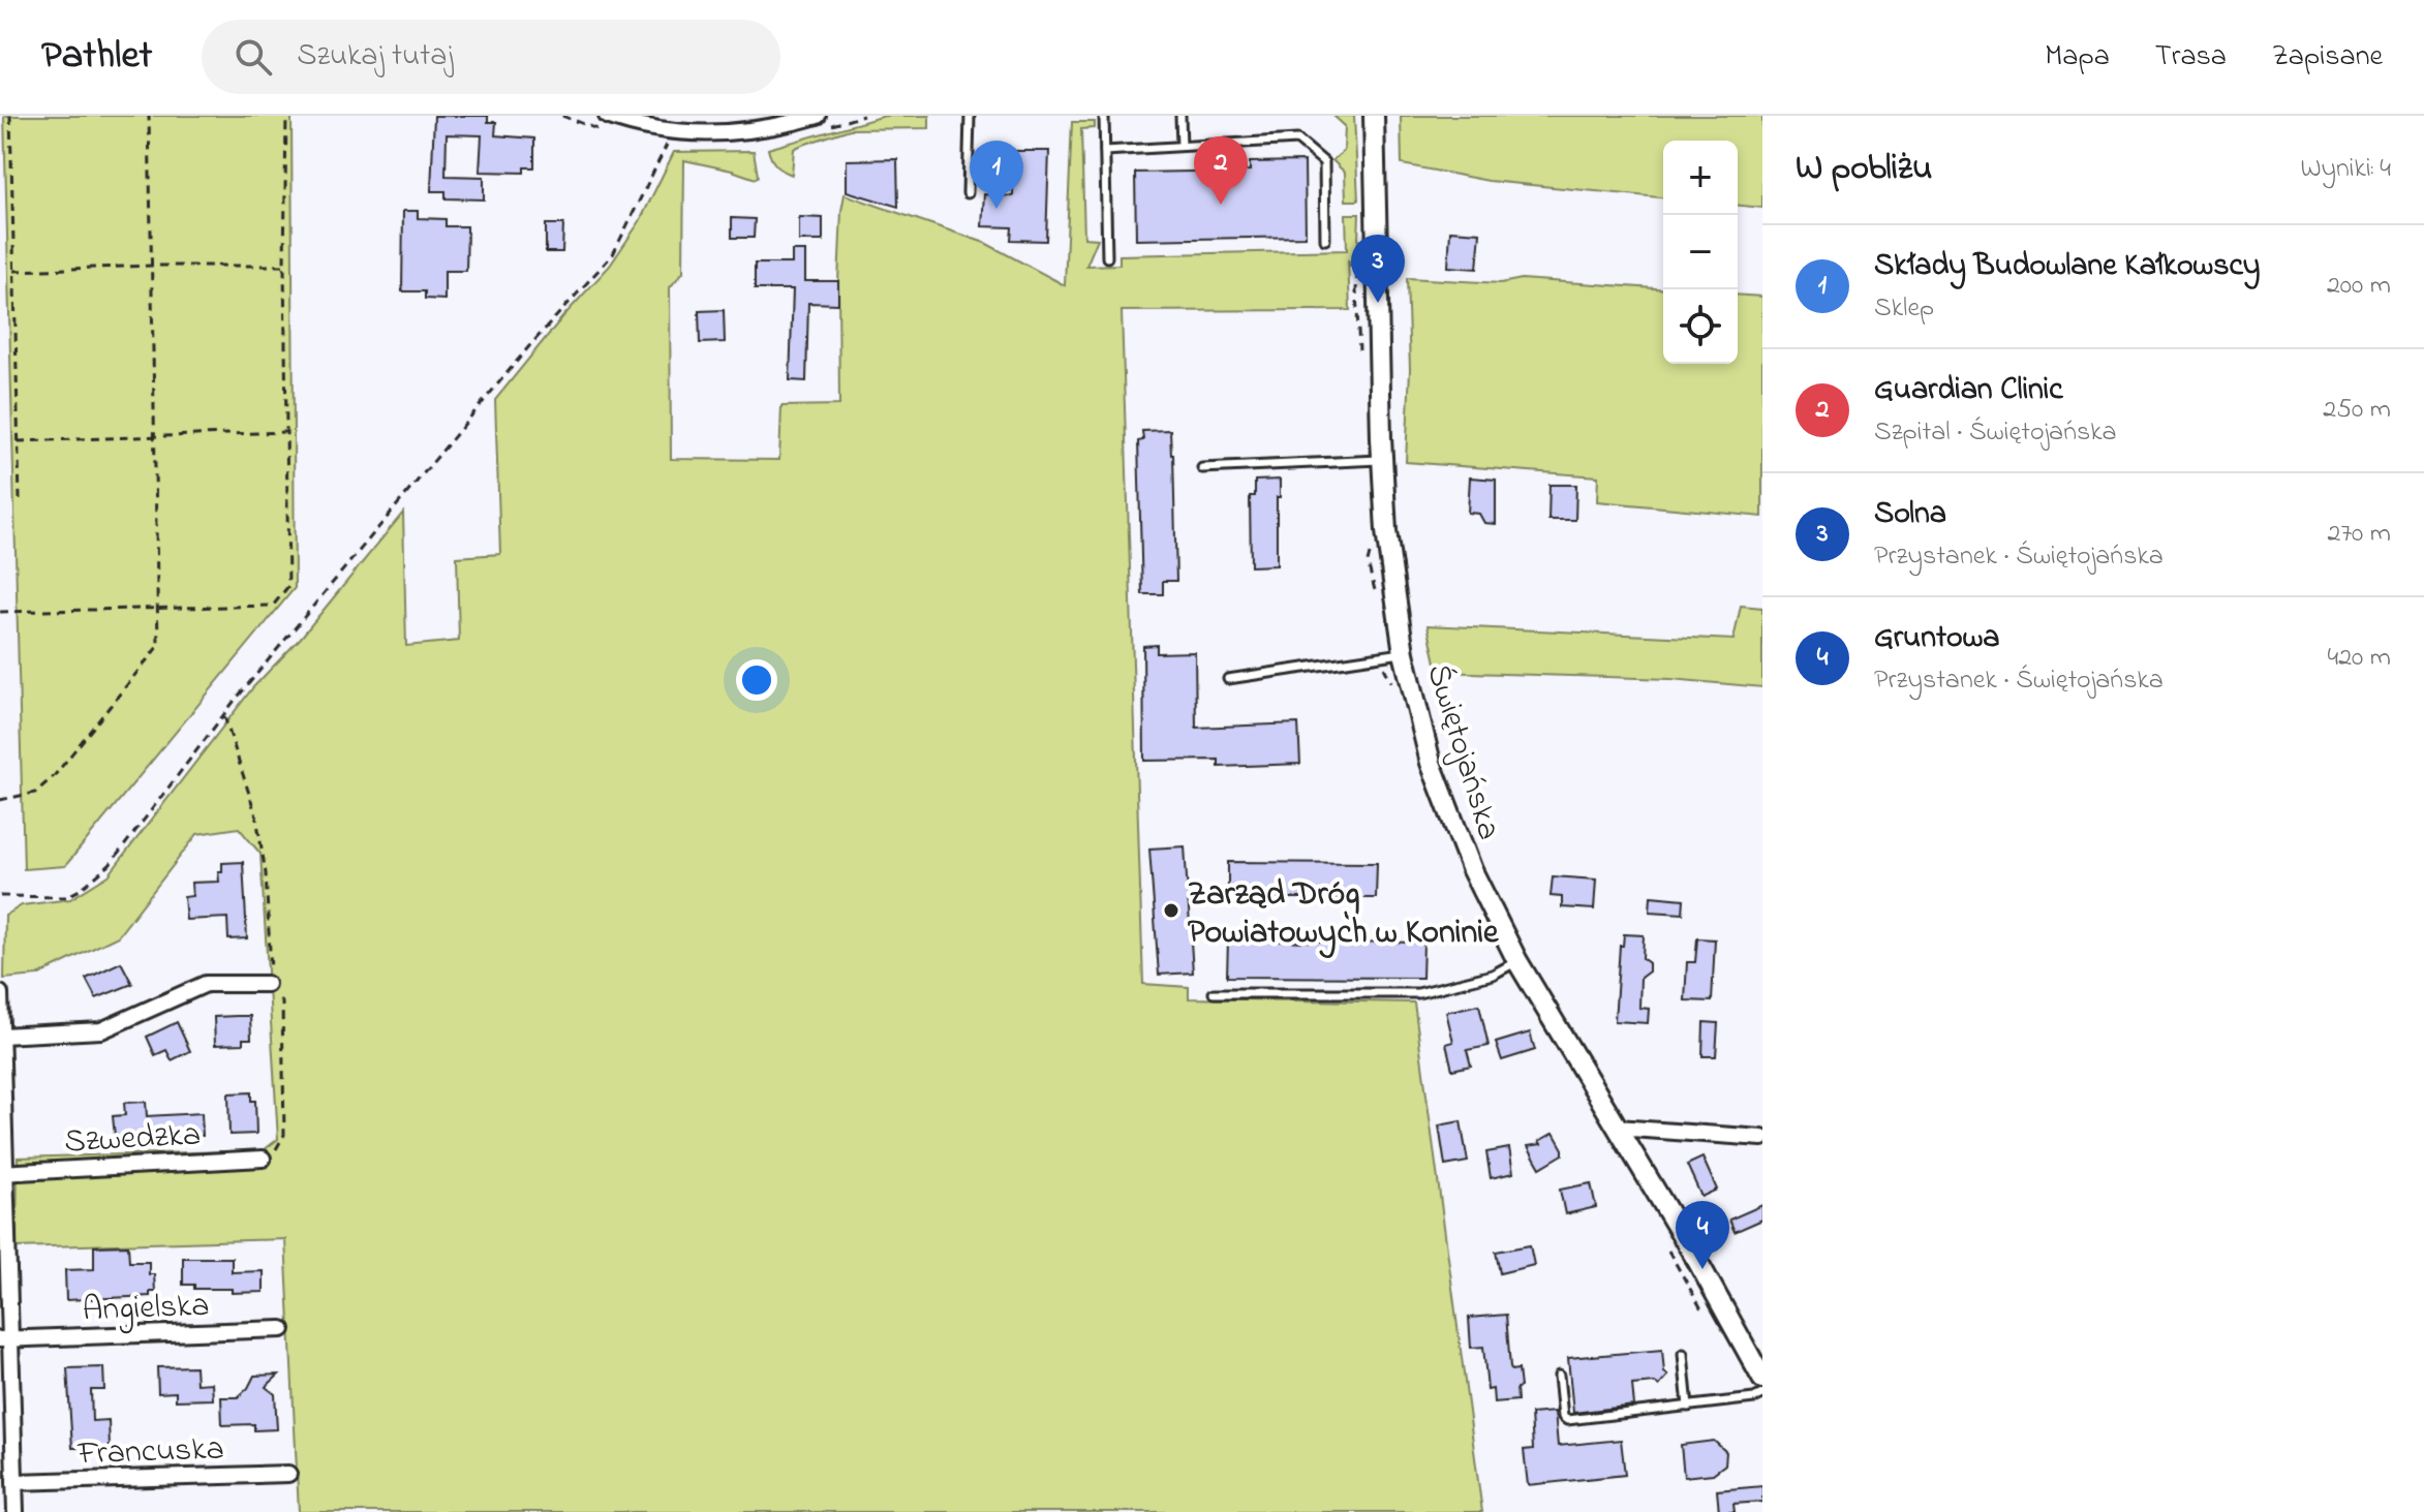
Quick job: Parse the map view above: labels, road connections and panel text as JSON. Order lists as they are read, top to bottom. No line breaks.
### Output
{"streets":{"street":["Świętojańska","Szwedzka","Angielska","Francuska"]},"places":["Zarząd Dróg Powiatowych w Koninie"],"page":{"header":"Pathlet","search":"Szukaj tutaj","nav":["Mapa","Trasa","Zapisane"],"heading":["W pobliżu","Wyniki: 4"],"pins":["2","1","3","4"],"map_buttons":["+","−"],"list":[{"mark":"1","name":"Składy Budowlane Kałkowscy","note":"Sklep","value":"200 m"},{"mark":"2","name":"Guardian Clinic","note":"Szpital · Świętojańska","value":"250 m"},{"mark":"3","name":"Solna","note":"Przystanek · Świętojańska","value":"270 m"},{"mark":"4","name":"Gruntowa","note":"Przystanek · Świętojańska","value":"420 m"}]}}
